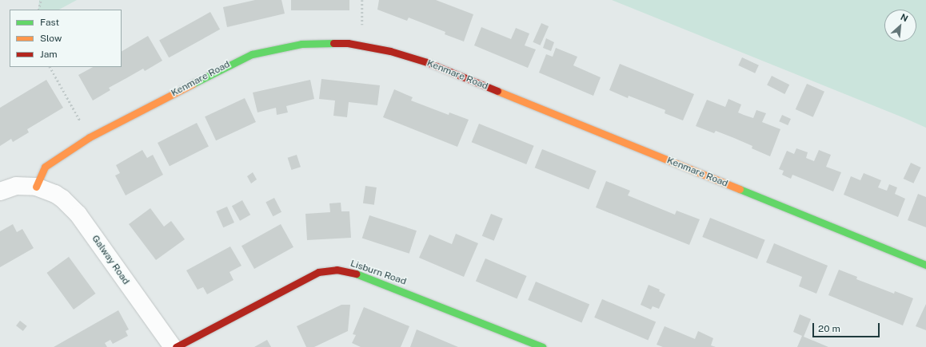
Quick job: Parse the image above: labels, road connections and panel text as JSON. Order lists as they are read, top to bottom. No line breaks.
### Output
{"streets":{"street":["Kenmare Road","Galway Road","Lisburn Road"]},"crossings":[["Kenmare Road","Galway Road"]],"legend":["Fast","Slow","Jam"],"scale_bar":"20 m","north":"top right"}
